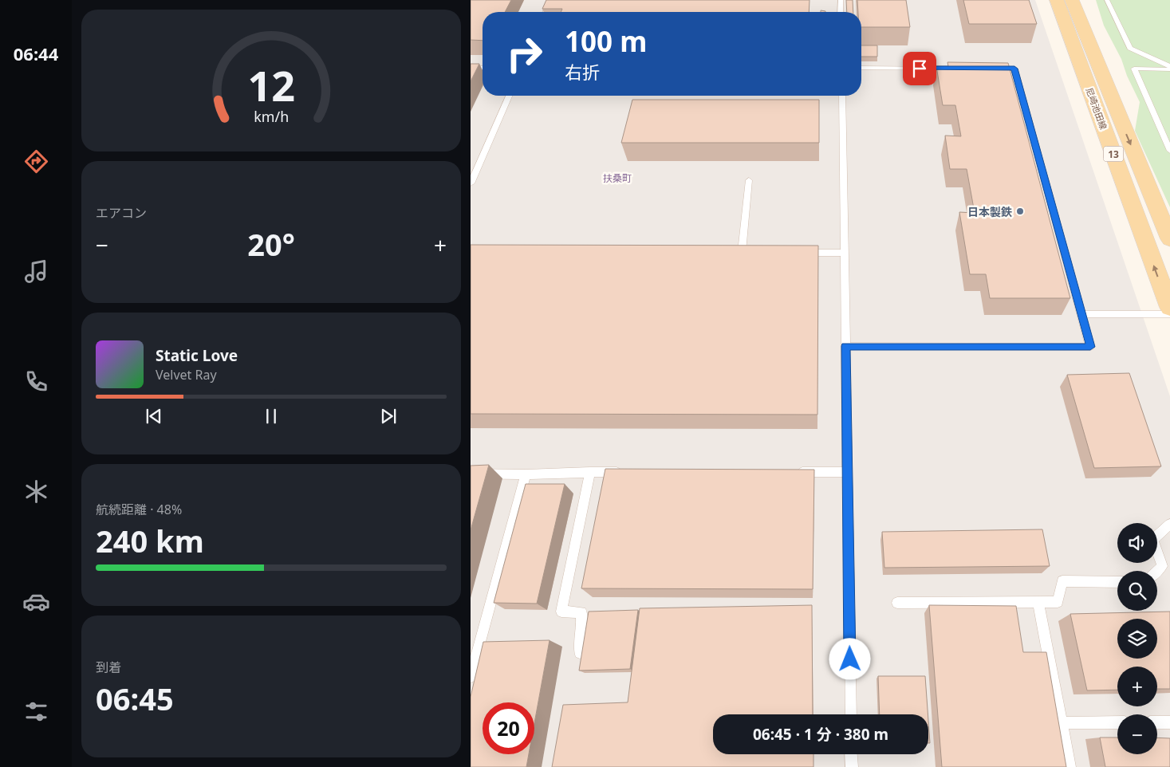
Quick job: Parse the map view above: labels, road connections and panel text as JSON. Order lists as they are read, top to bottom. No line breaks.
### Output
{"streets":{"main road":["尼崎池田線","13"]},"districts":["扶桑町"],"places":["日本製鉄"],"page":{"tabs":"06:44","turn":["100 m","右折"],"tile":["エアコン",["航続距離 · 48%","240 km"],["到着","06:45"]],"heat":["−","20°","+"],"song":["Static Love","Velvet Ray"],"map_buttons":["+","−"],"limit":"20","trip":"06:45 · 1 分 · 380 m","gauge":["12","km/h"]}}
